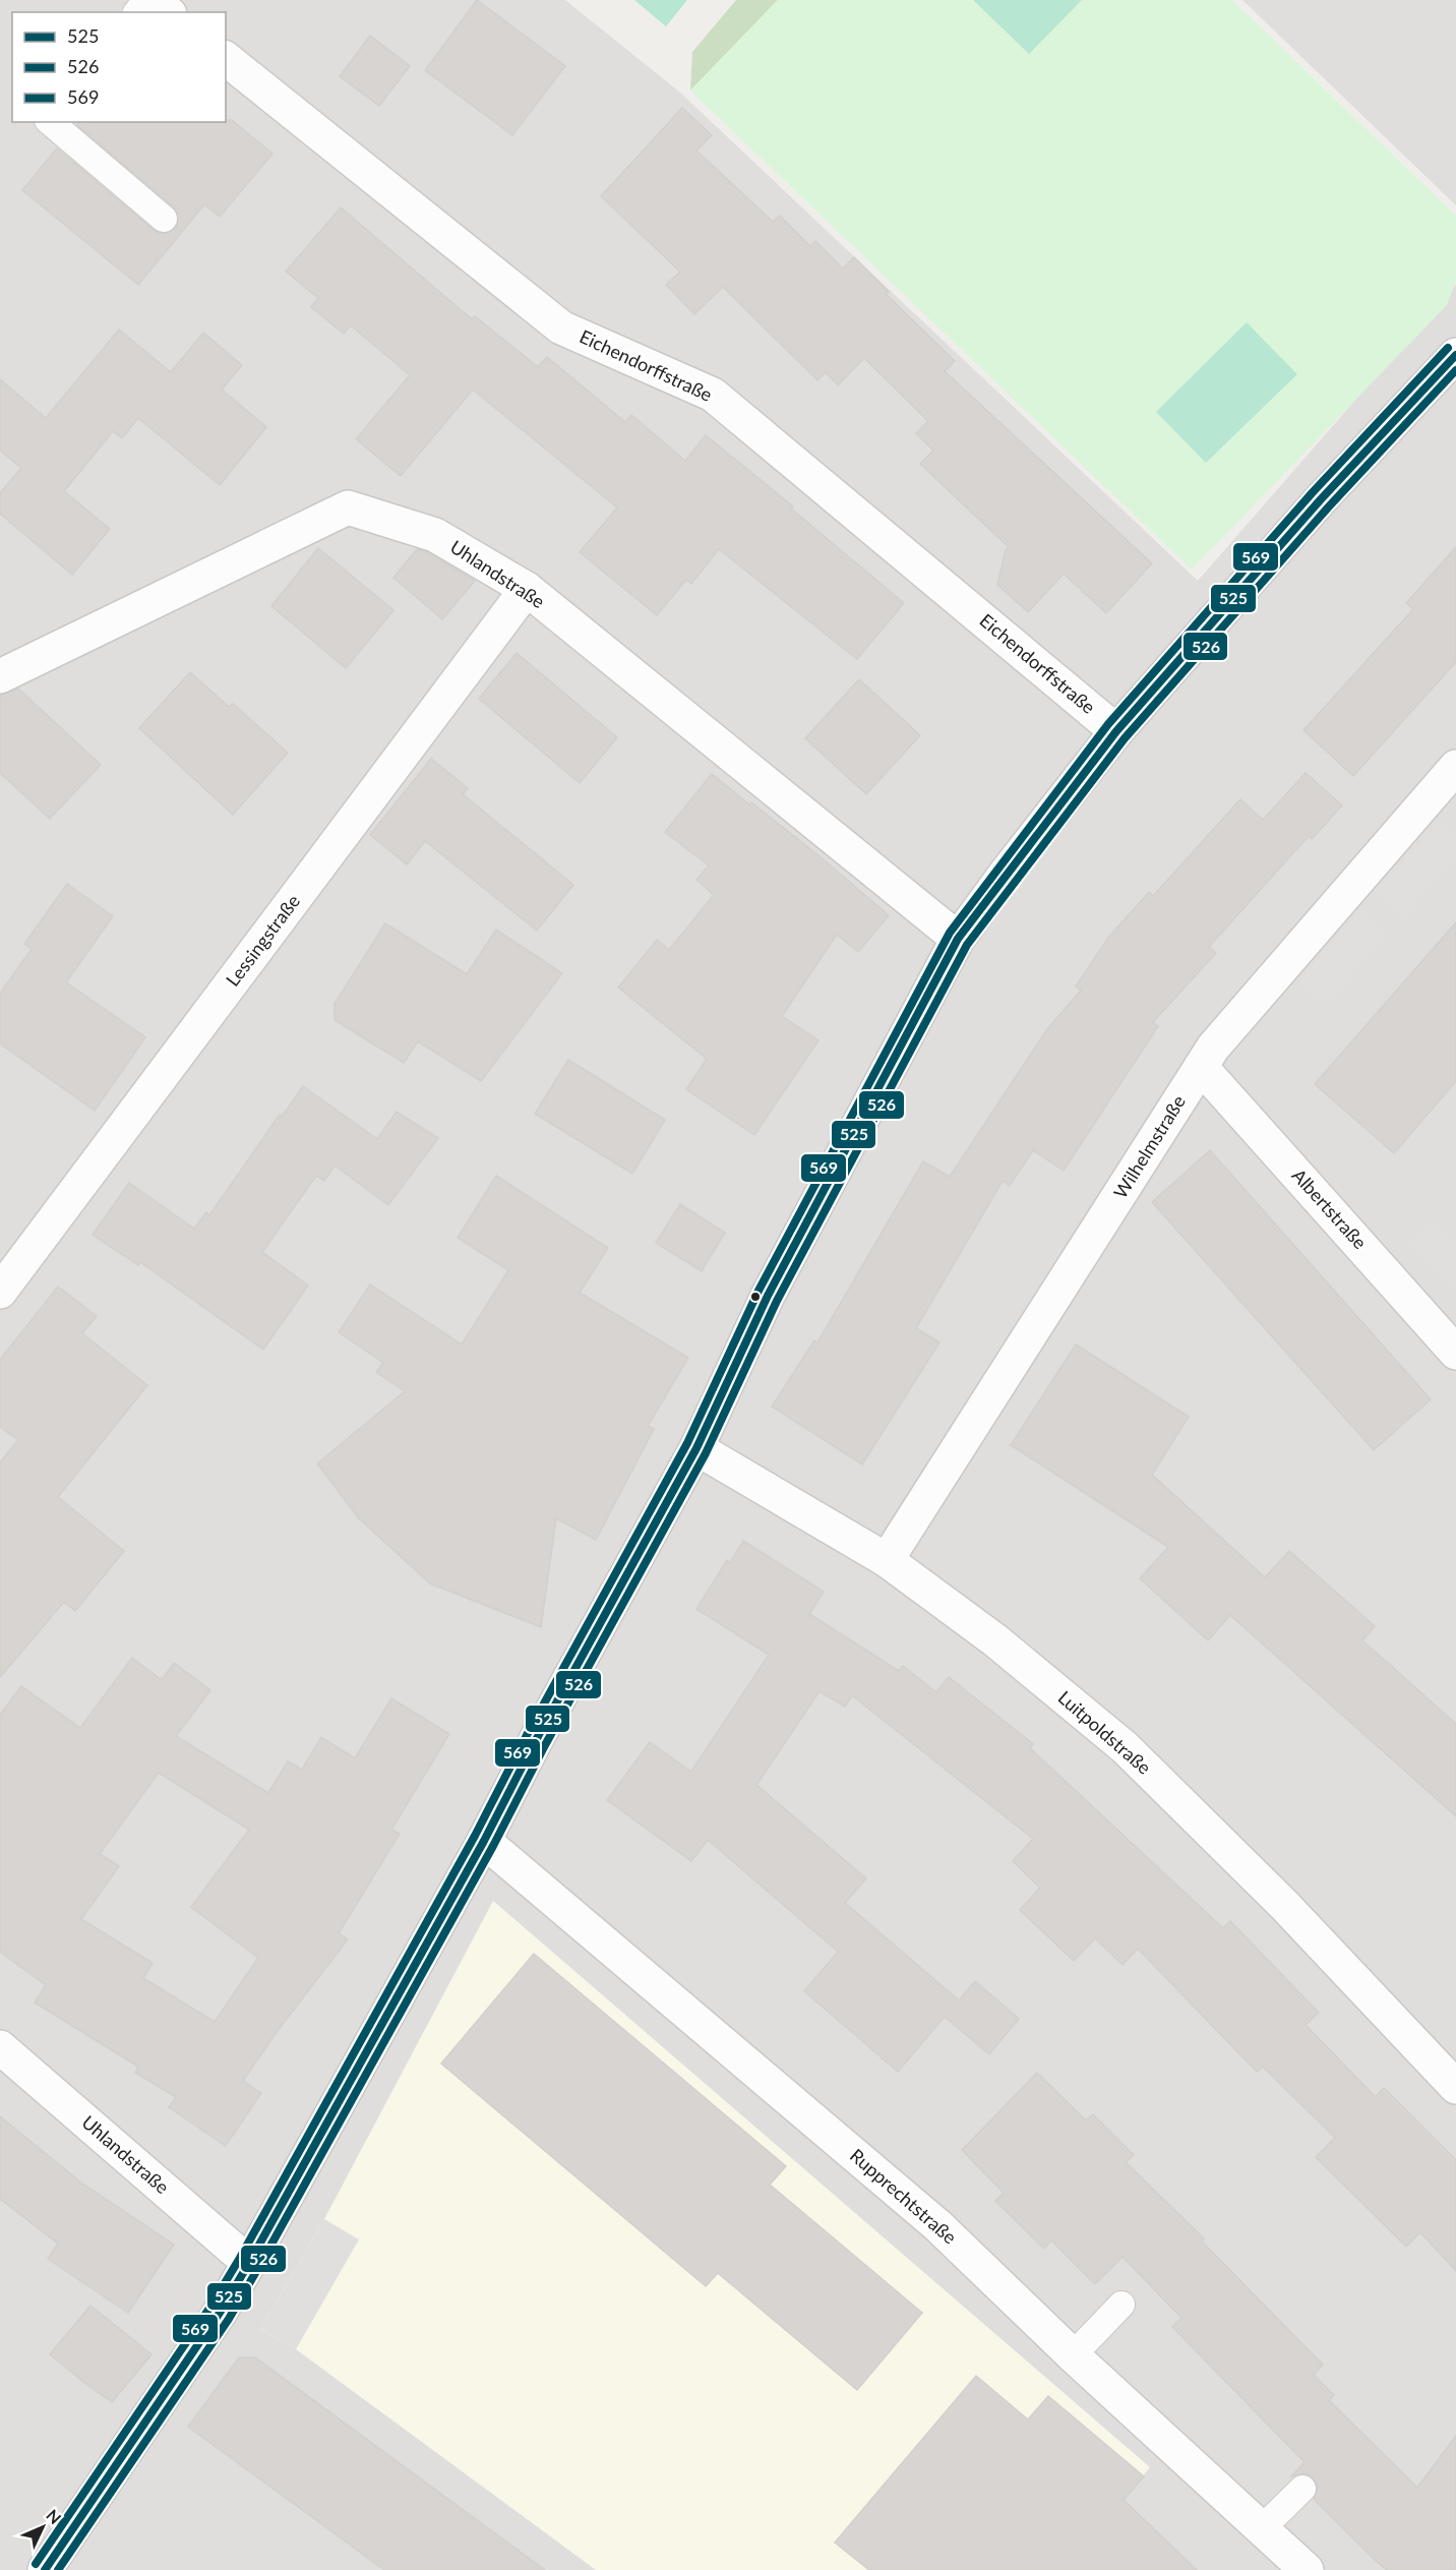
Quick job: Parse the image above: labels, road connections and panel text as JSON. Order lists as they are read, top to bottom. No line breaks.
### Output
{"streets":{"street":["Eichendorffstraße","Uhlandstraße","Lessingstraße","Wilhelmstraße","Albertstraße","Luitpoldstraße","Rupprechtstraße"]},"crossings":[["Uhlandstraße","Lessingstraße"],["Wilhelmstraße","Albertstraße"],["Wilhelmstraße","Luitpoldstraße"]],"lines":["transit line 569","transit line 525","transit line 526"],"legend":["525","526","569"],"north":"top right"}
